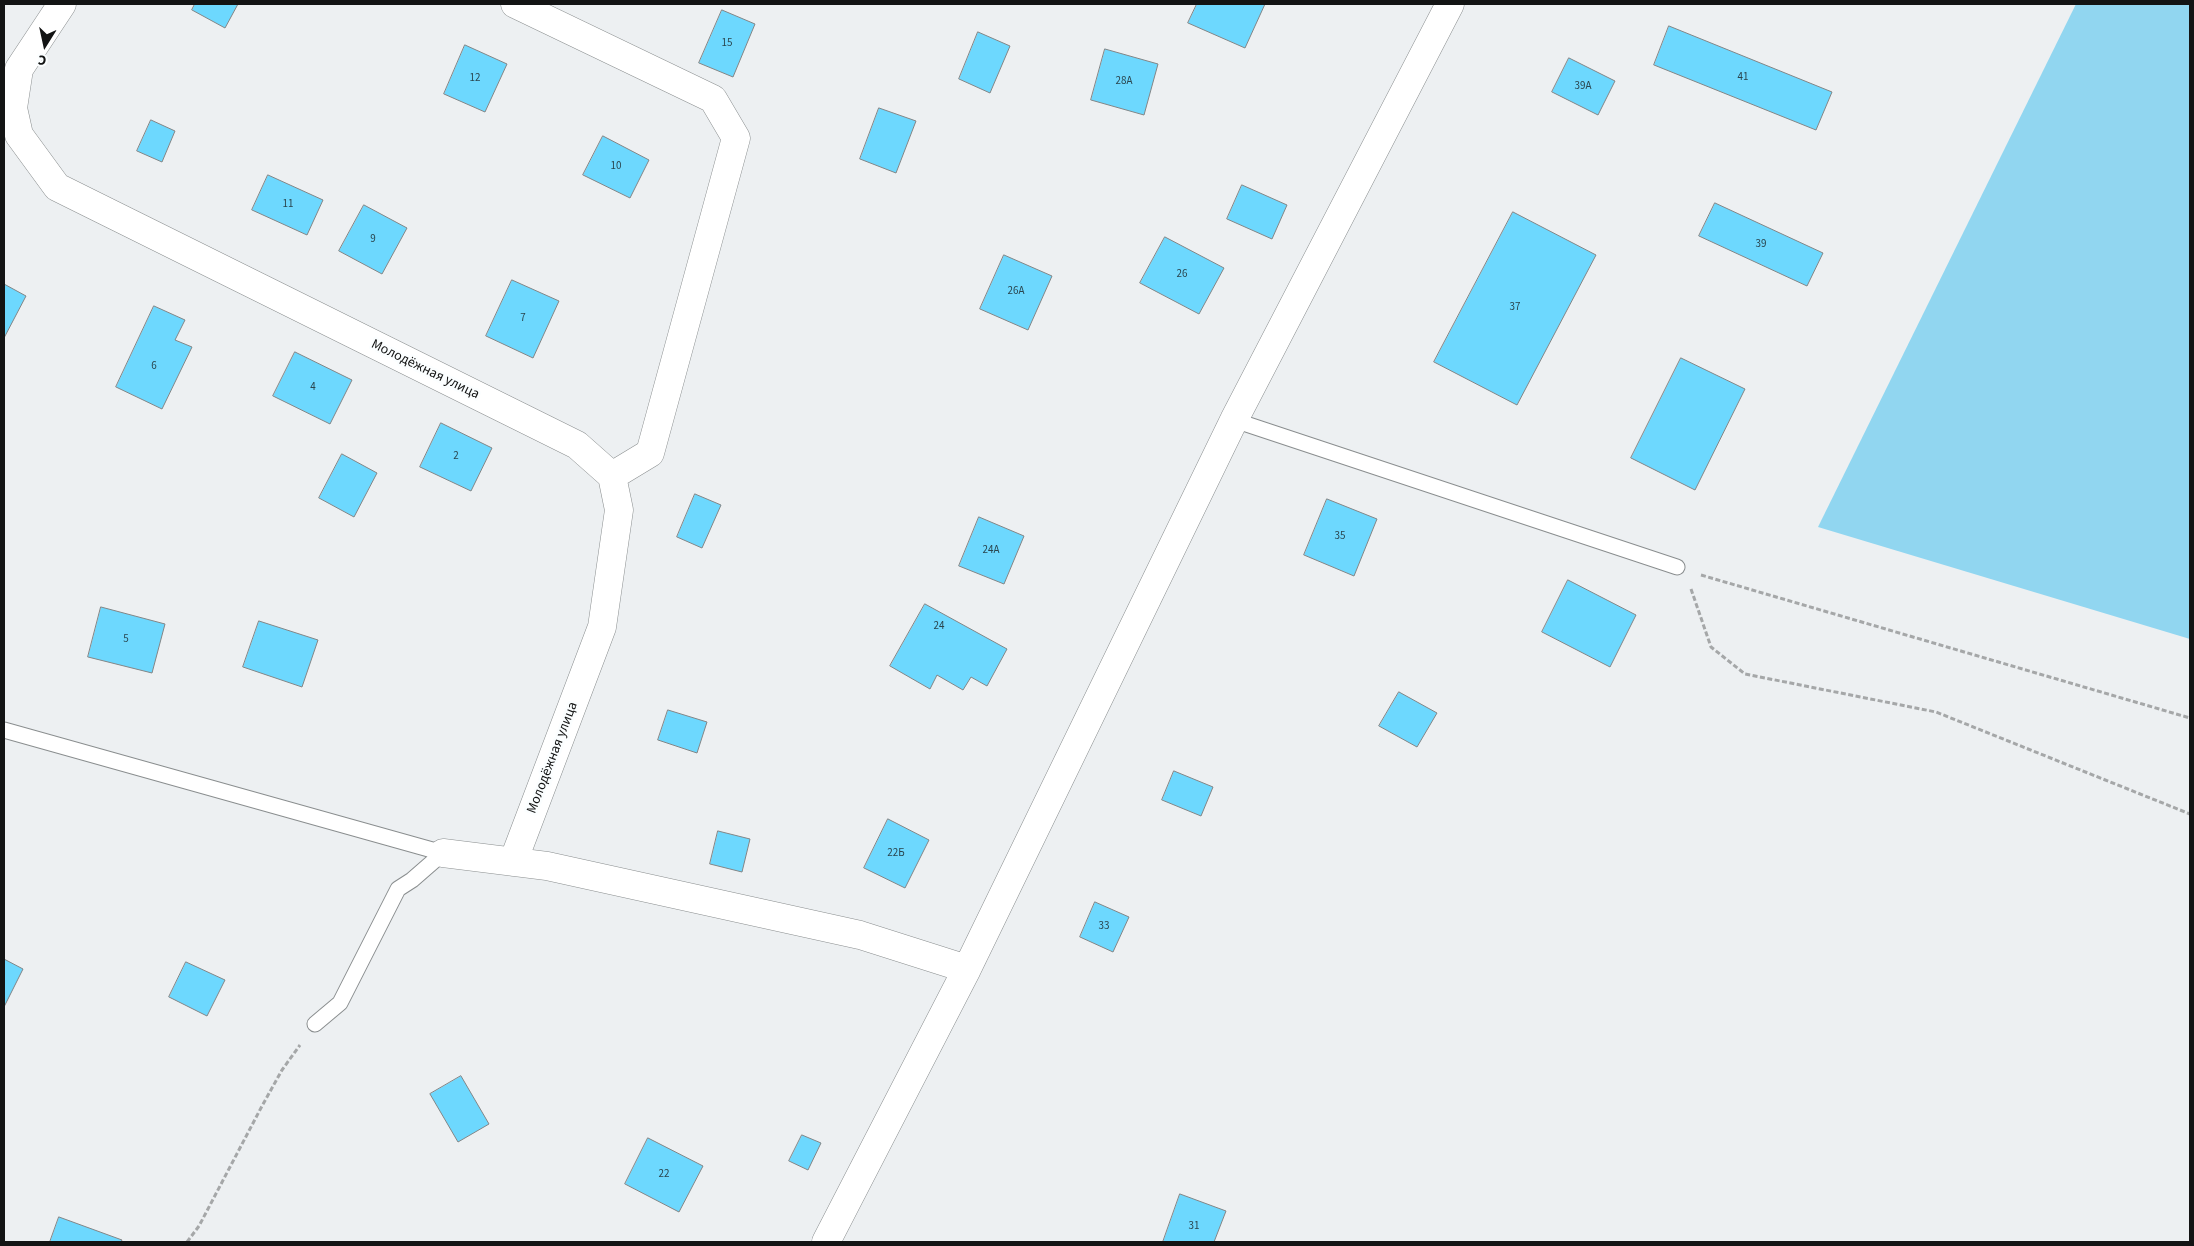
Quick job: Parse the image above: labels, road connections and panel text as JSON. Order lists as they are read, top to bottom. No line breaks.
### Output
{"streets":{"street":["Молодёжная улица"]},"house_numbers":["15","41","12","28А","39А","10","11","9","39","26","26А","37","7","6","4","2","35","24А","24","5","22Б","33","22","31"],"north":"bottom"}
